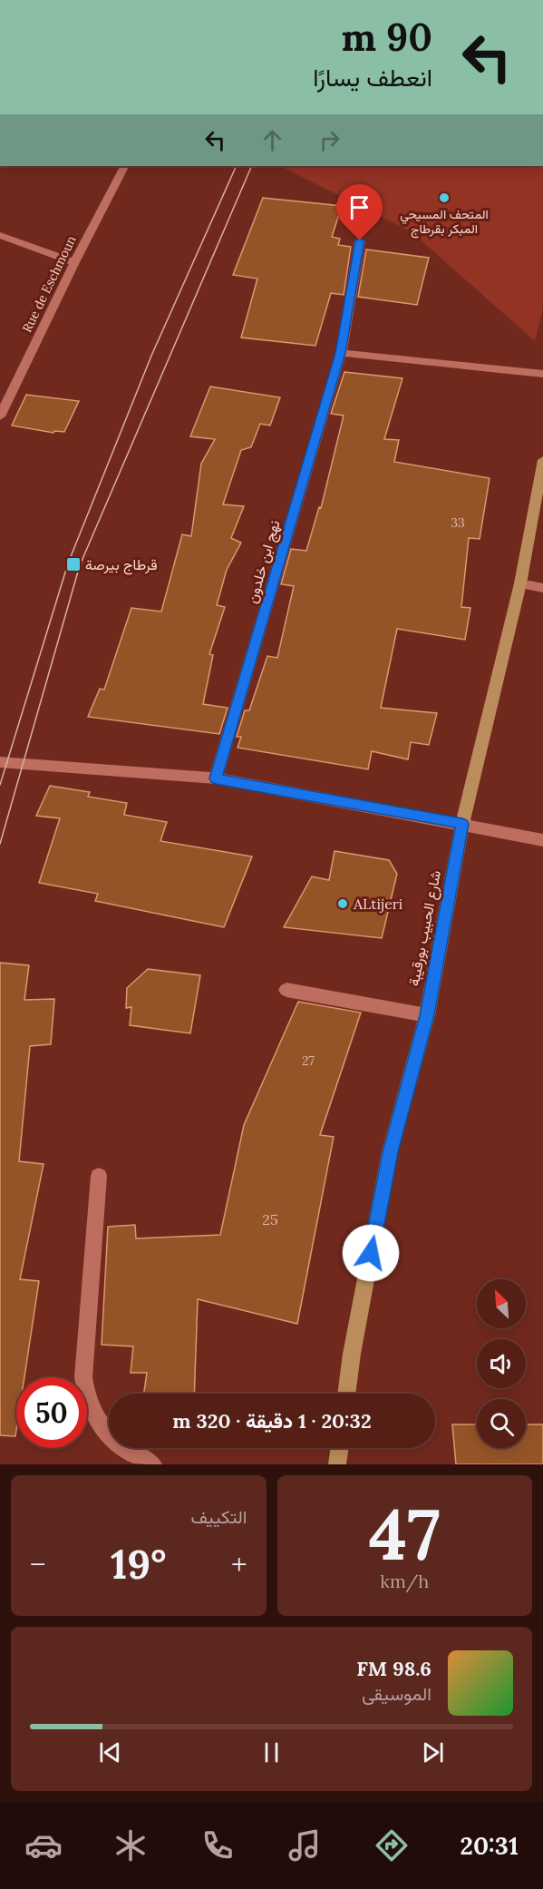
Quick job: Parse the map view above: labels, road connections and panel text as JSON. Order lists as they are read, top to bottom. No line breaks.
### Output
{"streets":{"main road":["شارع الحبيب بورقيبة"],"street":["Rue de Eschmoun","نهج ابن خلدون"]},"places":{"other":["المتحف المسيحي المبكر بقرطاج","ALtijeri"],"transit":["قرطاج بيرصة"]},"house_numbers":["33","27","25"],"north":"top left","page":{"turn":["90 m","انعطف يسارًا"],"limit":"50","trip":"20:32 · 1 دقيقة · 320 m","tile":[["47","km/h"],"التكييف"],"heat":["−","19°","+"],"song":["98.6 FM","الموسيقى"],"tabs":"20:31"}}
